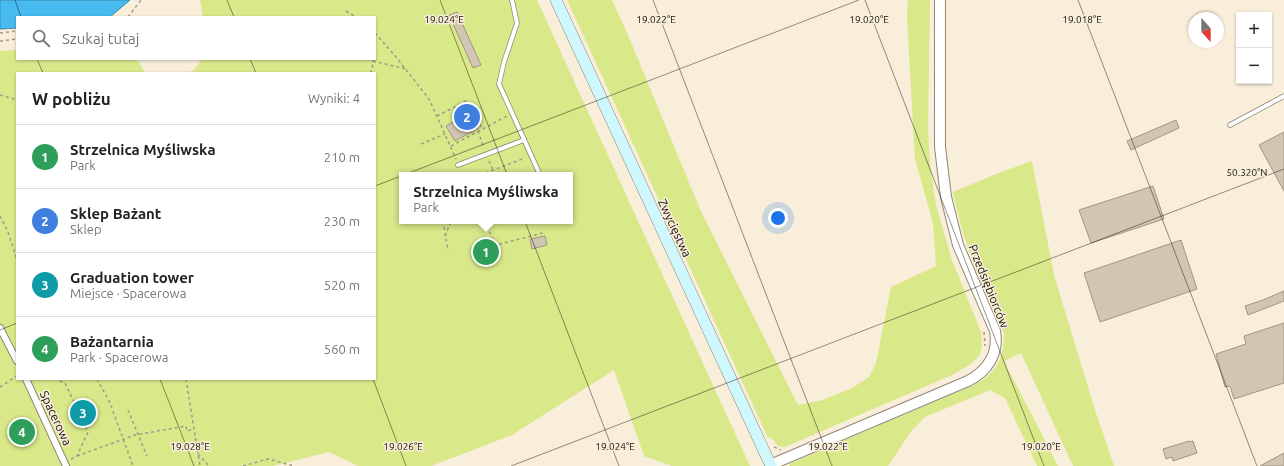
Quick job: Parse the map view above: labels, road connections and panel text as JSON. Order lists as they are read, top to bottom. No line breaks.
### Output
{"streets":{"main road":["Zwycięstwa"],"street":["Przedsiębiorców","Spacerowa"]},"crossings":[["Zwycięstwa","Przedsiębiorców"]],"north":"bottom","page":{"map_buttons":["+","−"],"search":"Szukaj tutaj","heading":["W pobliżu","Wyniki: 4"],"pins":["2","1","3","4"],"list":[{"mark":"1","name":"Strzelnica Myśliwska","note":"Park","value":"210 m"},{"mark":"2","name":"Sklep Bażant","note":"Sklep","value":"230 m"},{"mark":"3","name":"Graduation tower","note":"Miejsce · Spacerowa","value":"520 m"},{"mark":"4","name":"Bażantarnia","note":"Park · Spacerowa","value":"560 m"}],"popup":["Strzelnica Myśliwska","Park"]},"coordinates":["19.018°E","19.024°E","19.022°E","19.020°E","50.320°N","19.028°E","19.026°E"]}
